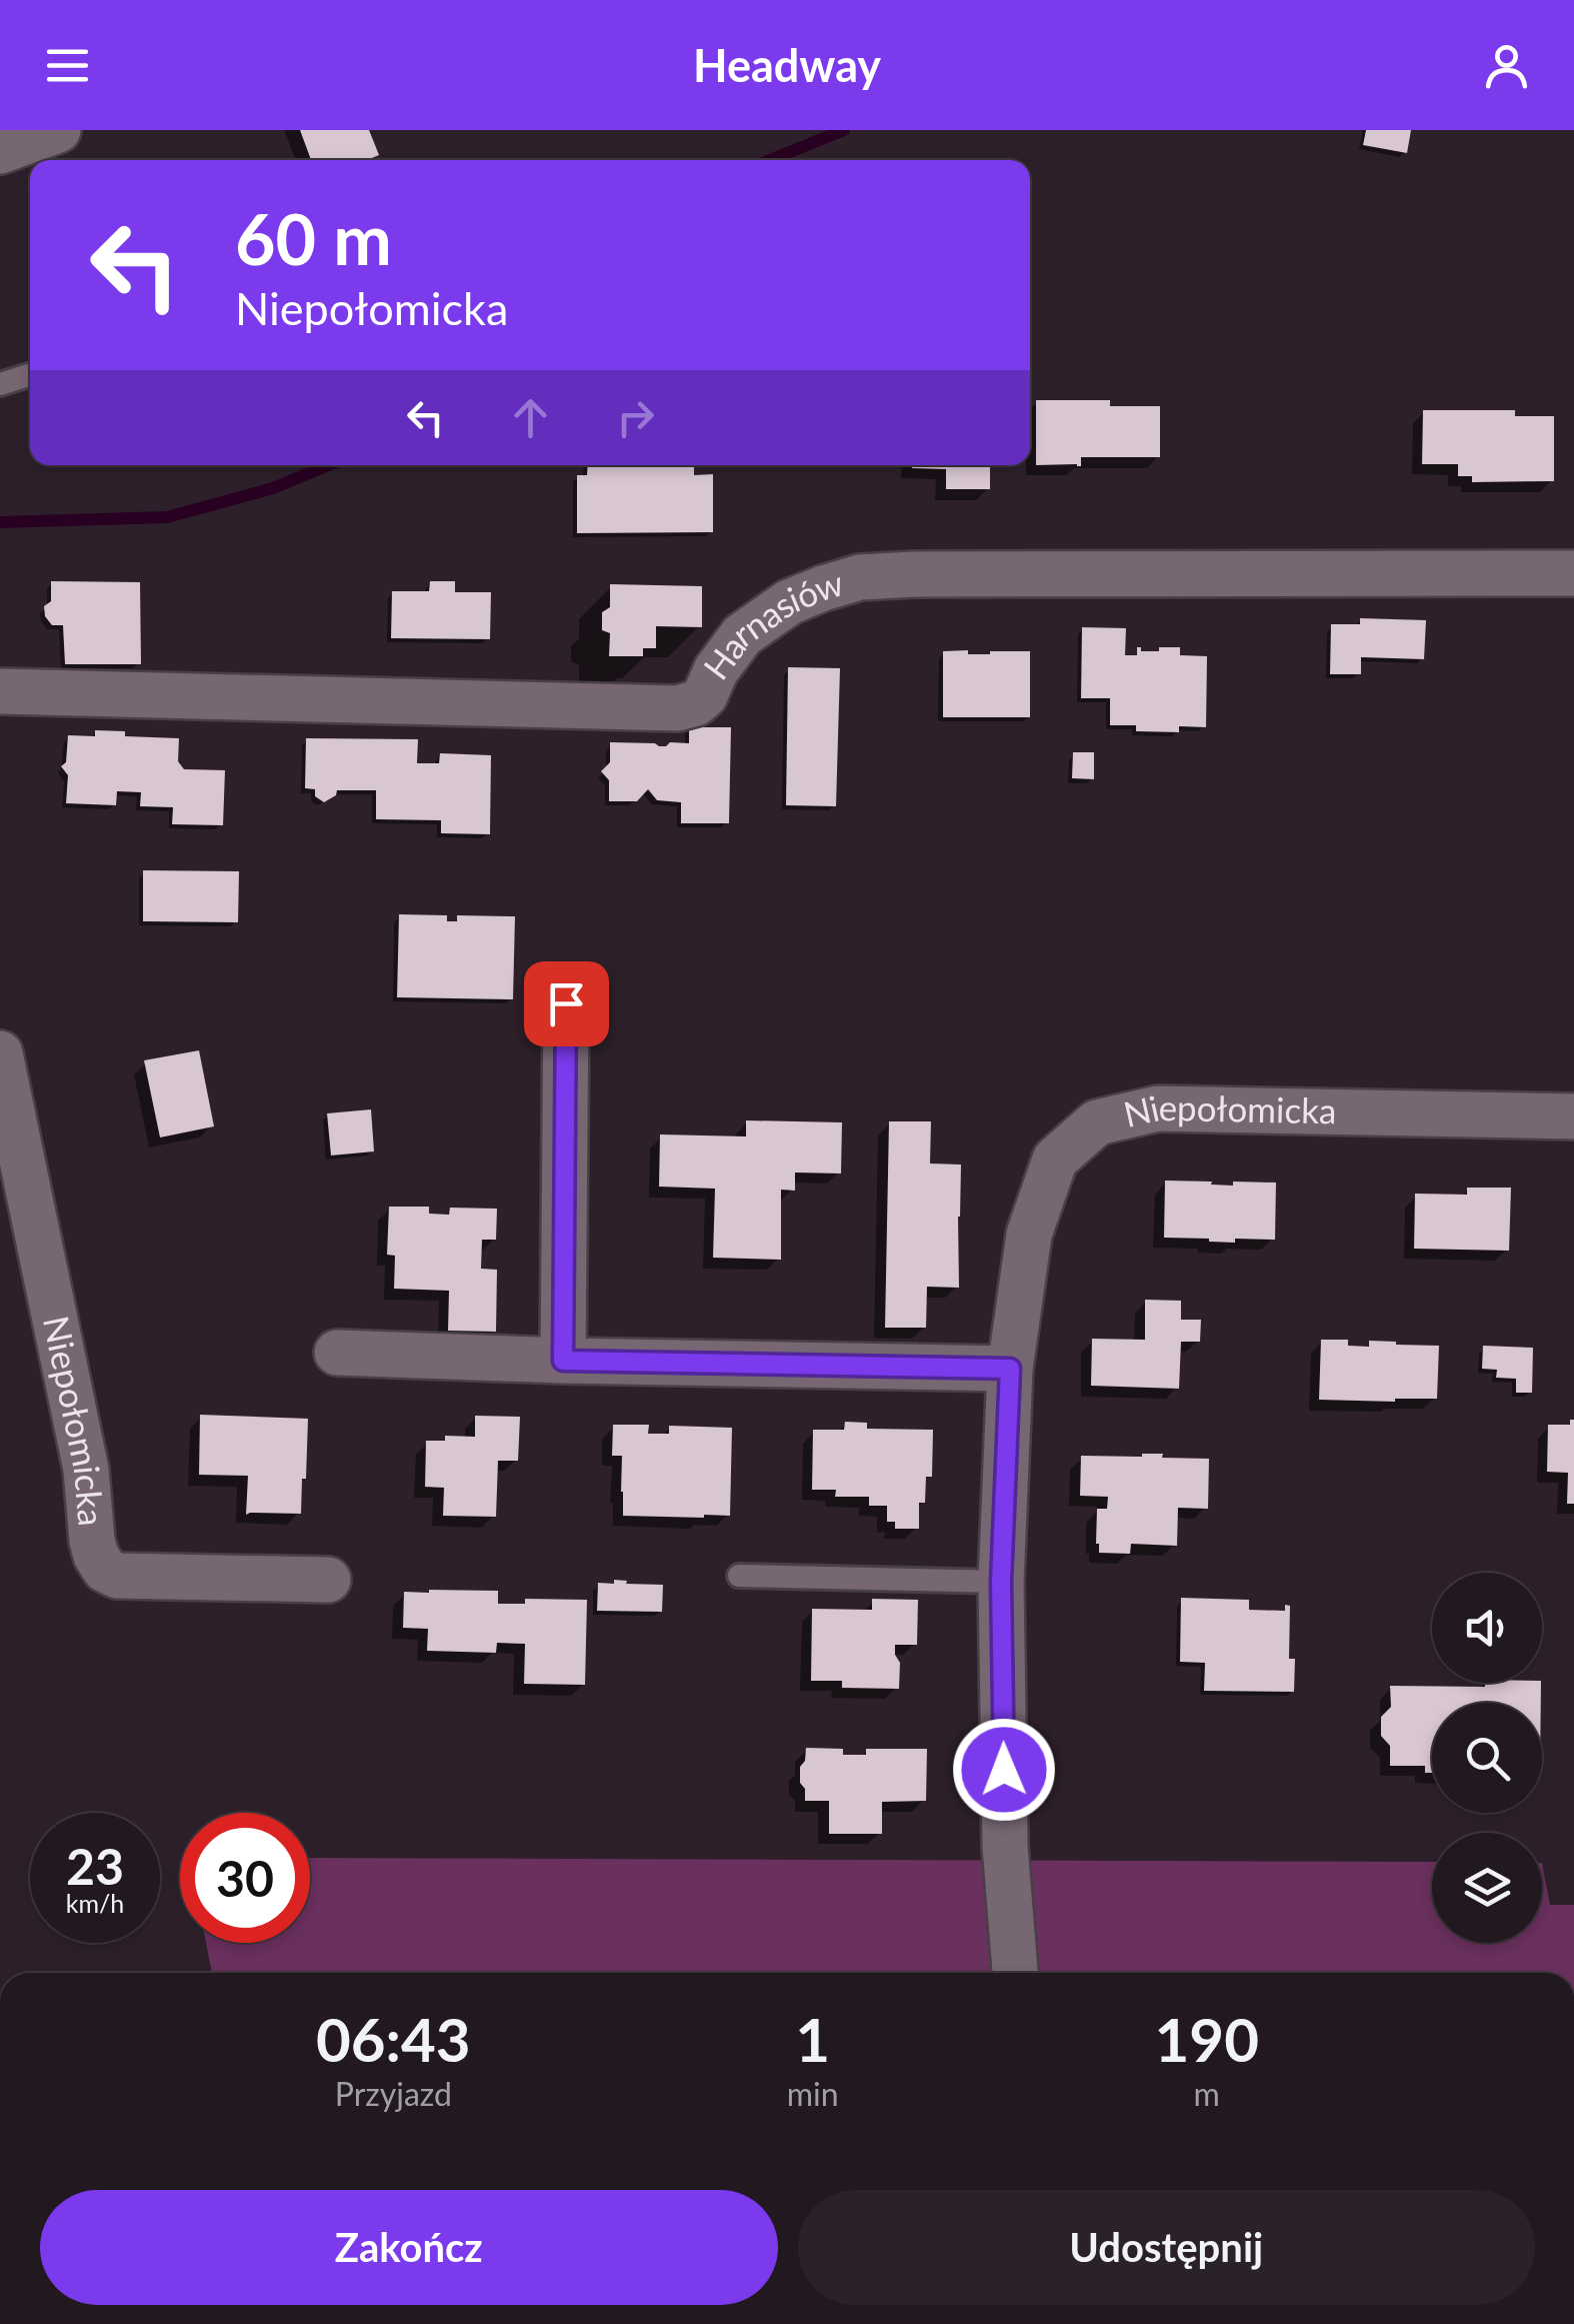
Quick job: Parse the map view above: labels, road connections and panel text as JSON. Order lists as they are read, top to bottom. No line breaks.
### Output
{"streets":{"street":["Harnasiów","Niepołomicka"]},"page":{"header":"Headway","turn":["60 m","Niepołomicka"],"speed":"23 km/h","limit":"30","eta":["06:43","Przyjazd","1","min","190","m"],"buttons":["Zakończ","Udostępnij"]}}
